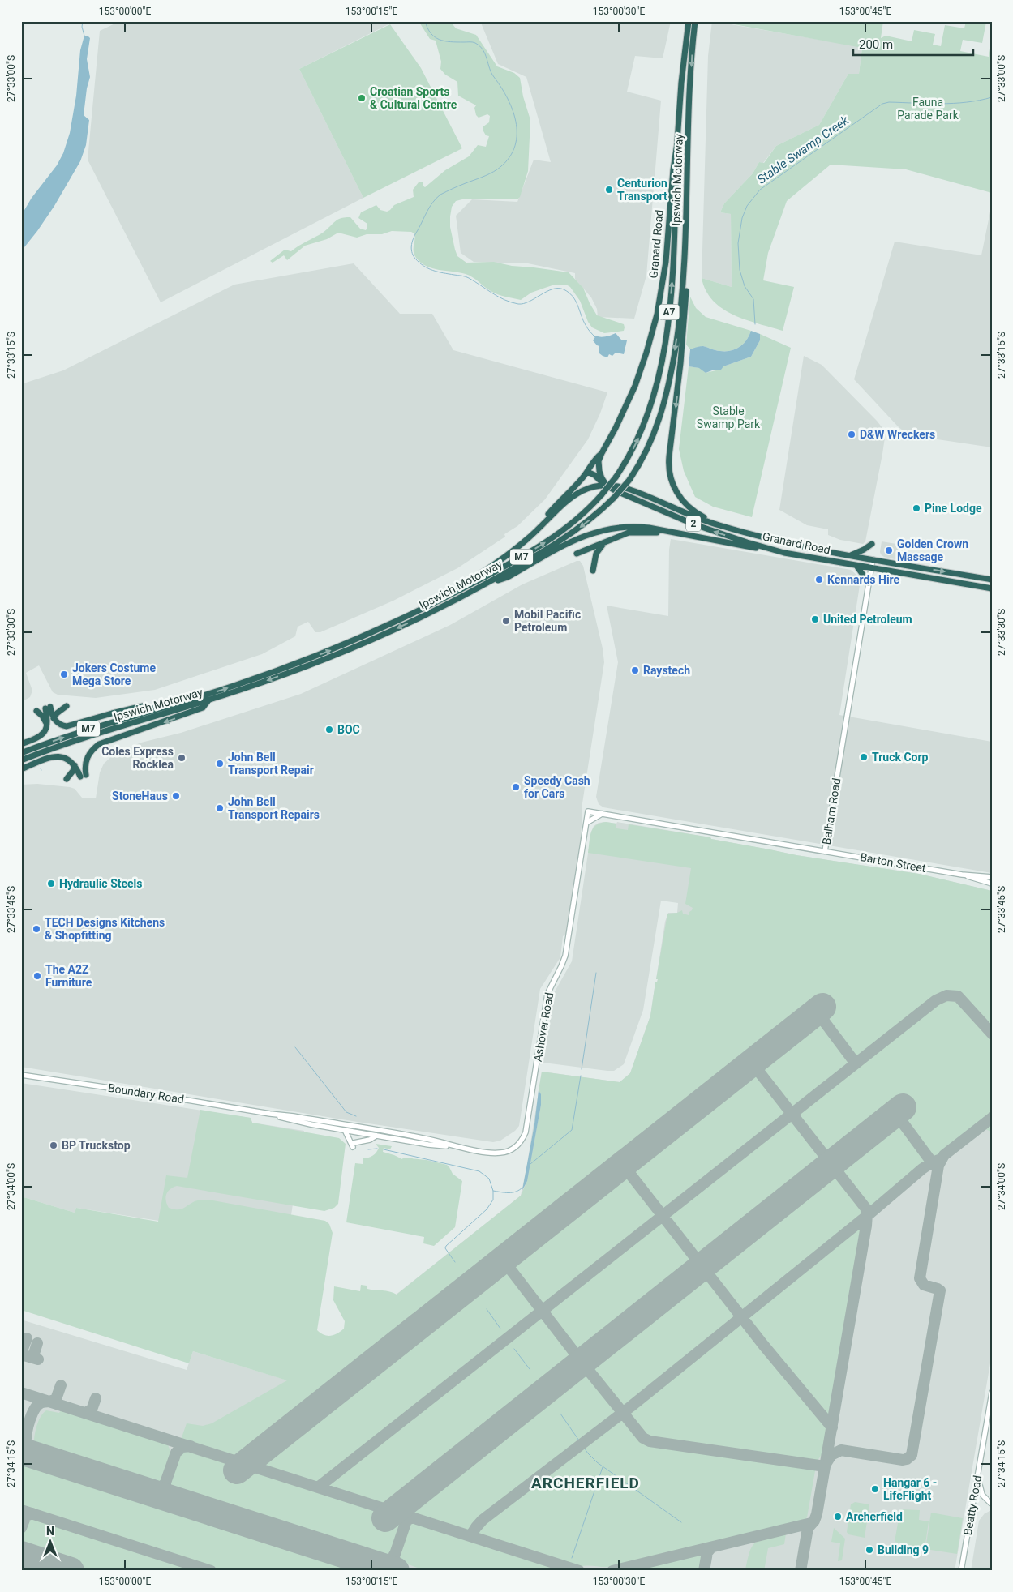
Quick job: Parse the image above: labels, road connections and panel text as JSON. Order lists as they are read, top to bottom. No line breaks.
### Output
{"streets":{"highway":["Ipswich Motorway","Granard Road","A7","2","M7"],"main road":["Balham Road","Barton Street","Ashover Road","Boundary Road","Beatty Road"]},"crossings":[["Ipswich Motorway","Granard Road"],["Granard Road","Balham Road"],["Balham Road","Barton Street"],["Balham Road","Ashover Road"],["Ashover Road","Boundary Road"]],"districts":["ARCHERFIELD"],"water":["Stable Swamp Creek"],"parks":["Fauna Parade Park","Stable Swamp Park"],"places":["Croatian Sports & Cultural Centre","Centurion Transport","D&W Wreckers","Pine Lodge","Golden Crown Massage","Kennards Hire","United Petroleum","Mobil Pacific Petroleum","Raystech","Jokers Costume Mega Store","BOC","Truck Corp","Coles Express Rocklea","John Bell Transport Repair","Speedy Cash for Cars","StoneHaus","John Bell Transport Repairs","Hydraulic Steels","TECH Designs Kitchens & Shopfitting","The A2Z Furniture","BP Truckstop","Hangar 6 - LifeFlight","Archerfield","Building 9"],"scale_bar":"200 m","north":"top","coordinates":["153°00'00\"E","153°00'15\"E","153°00'30\"E","153°00'45\"E","27°33'00\"S","27°33'15\"S","27°33'30\"S","27°33'45\"S","27°34'00\"S","27°34'15\"S"]}
